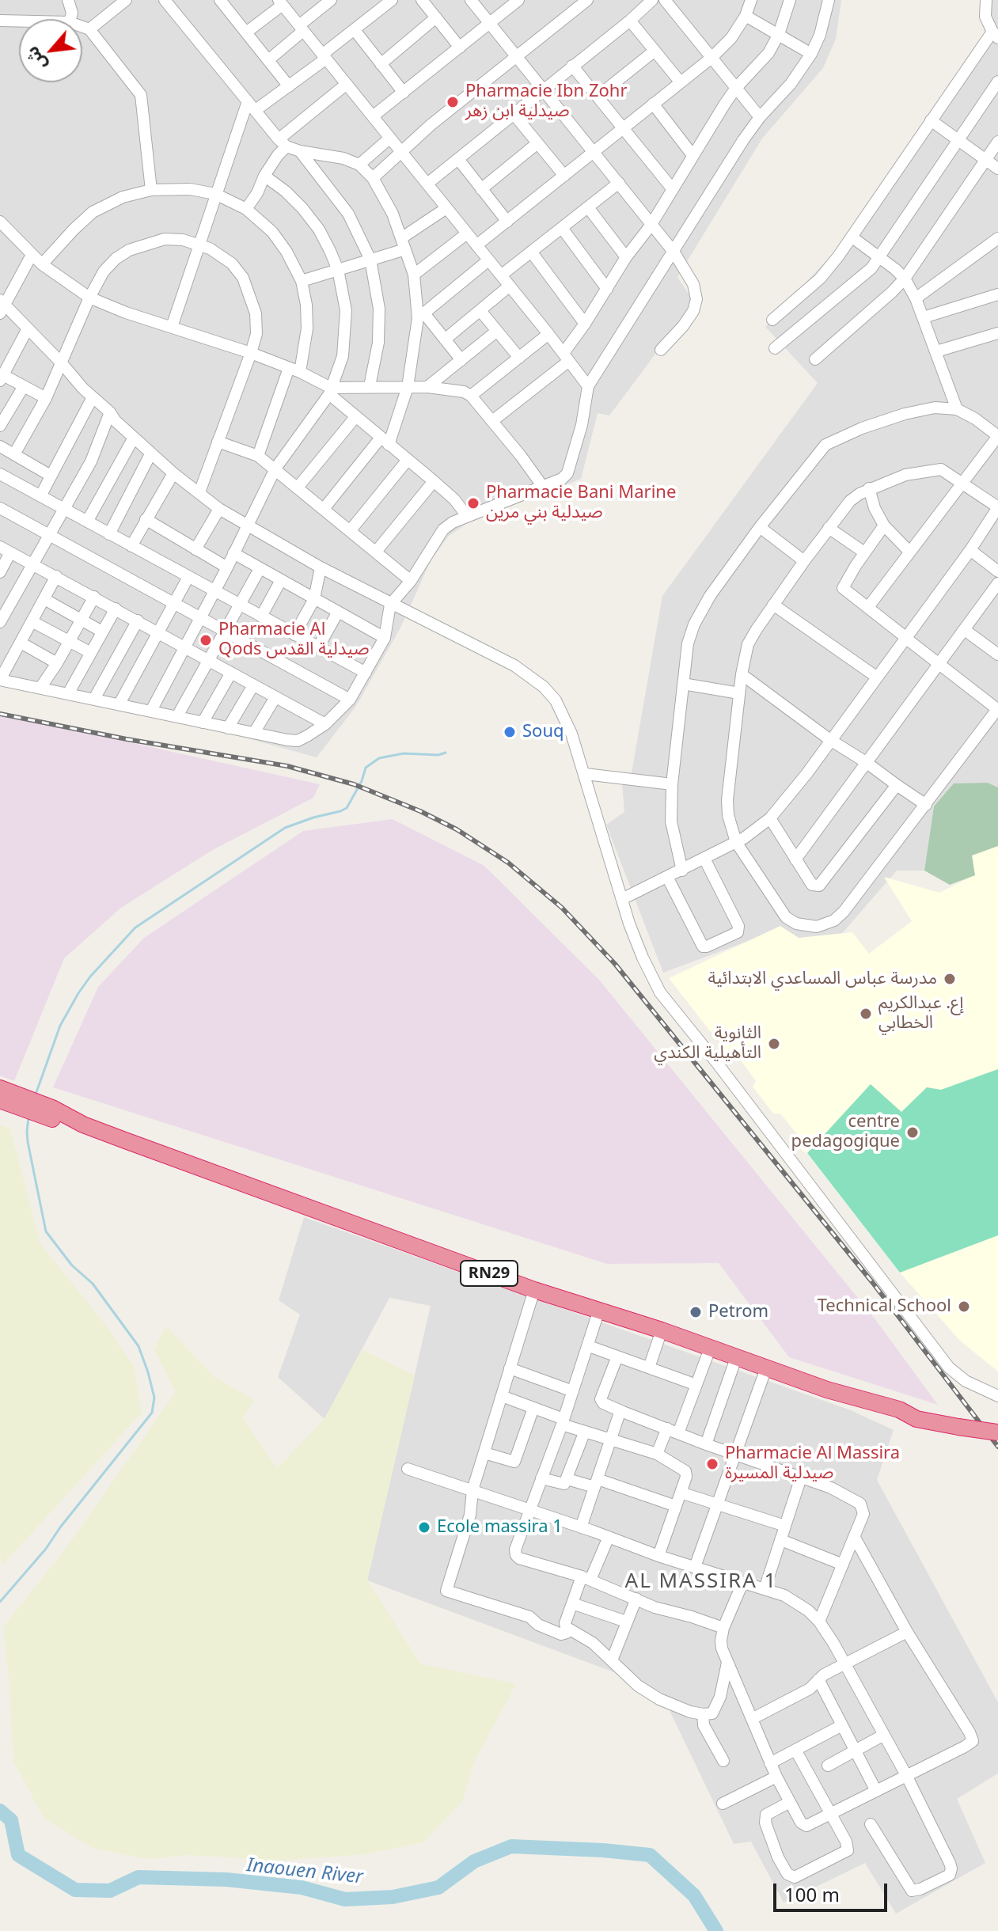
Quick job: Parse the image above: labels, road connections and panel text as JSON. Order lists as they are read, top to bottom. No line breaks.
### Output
{"streets":{"highway":["RN29"]},"districts":["AL MASSIRA 1"],"water":["Inaouen River"],"places":["Pharmacie Ibn Zohr صيدلية ابن زهر","Pharmacie Bani Marine صيدلية بني مرين","Pharmacie Al Qods صيدلية القدس","Souq","مدرسة عباس المساعدي الابتدائية","إع. عبدالكريم الخطابي","الثانوية التأهيلية الكندي","centre pedagogique","Technical School","Petrom","Pharmacie Al Massira صيدلية المسيرة","Ecole massira 1"],"scale_bar":"100 m","north":"bottom left"}
